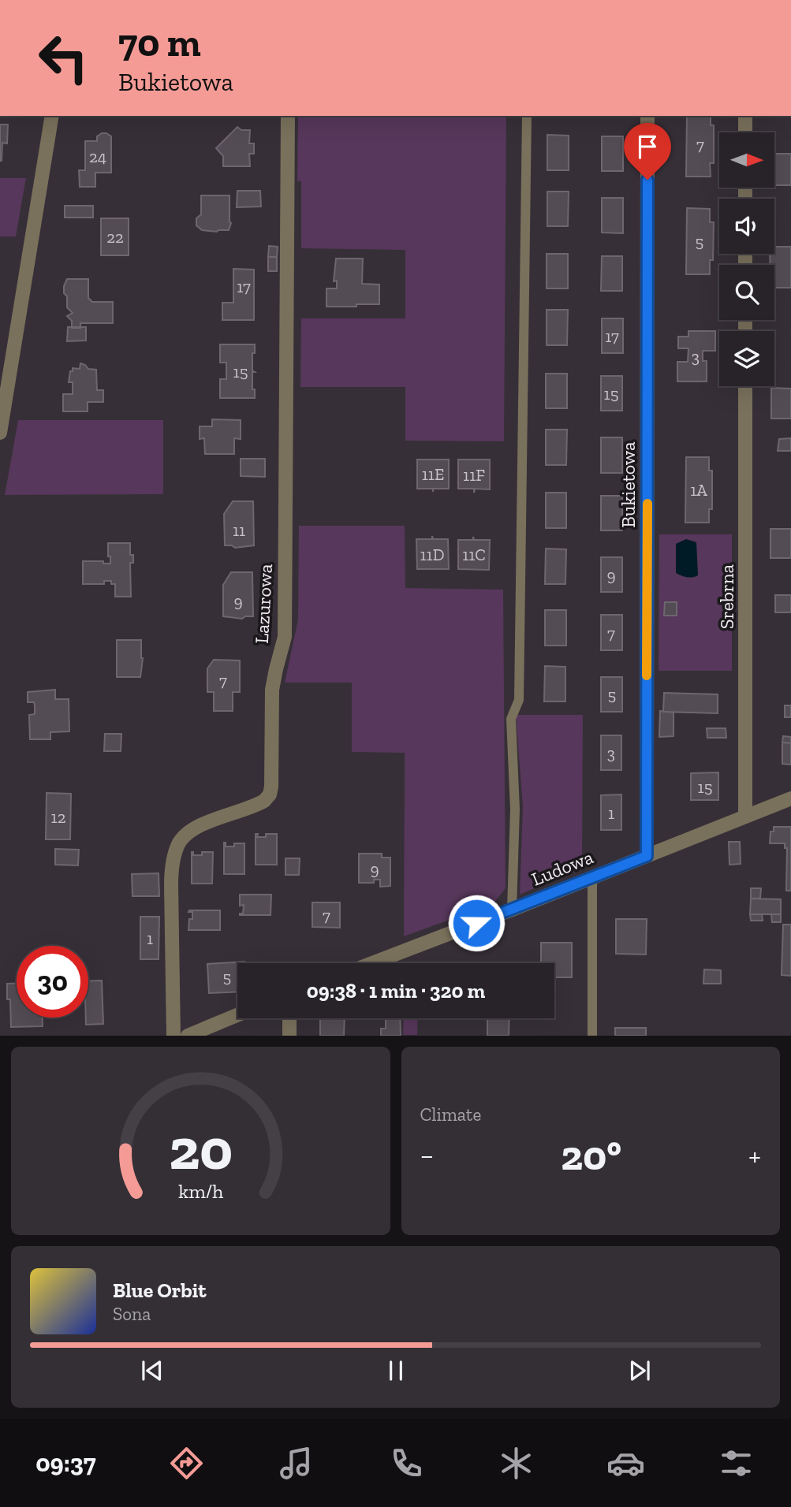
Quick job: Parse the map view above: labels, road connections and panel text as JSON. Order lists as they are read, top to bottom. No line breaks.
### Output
{"streets":{"street":["Bukietowa","Srebrna","Lazurowa","Ludowa"]},"crossings":[["Bukietowa","Ludowa"],["Srebrna","Ludowa"]],"house_numbers":["7","24","22","5","17","17","3","15","15","11E","11F","1A","11","11D","11C","9","9","7","7","5","3","15","1","12","9","7","1","5"],"north":"right","page":{"turn":["70 m","Bukietowa"],"limit":"30","trip":"09:38 · 1 min · 320 m","tile":"Climate","heat":["−","20°","+"],"song":["Blue Orbit","Sona"],"tabs":"09:37","gauge":["20","km/h"]}}
